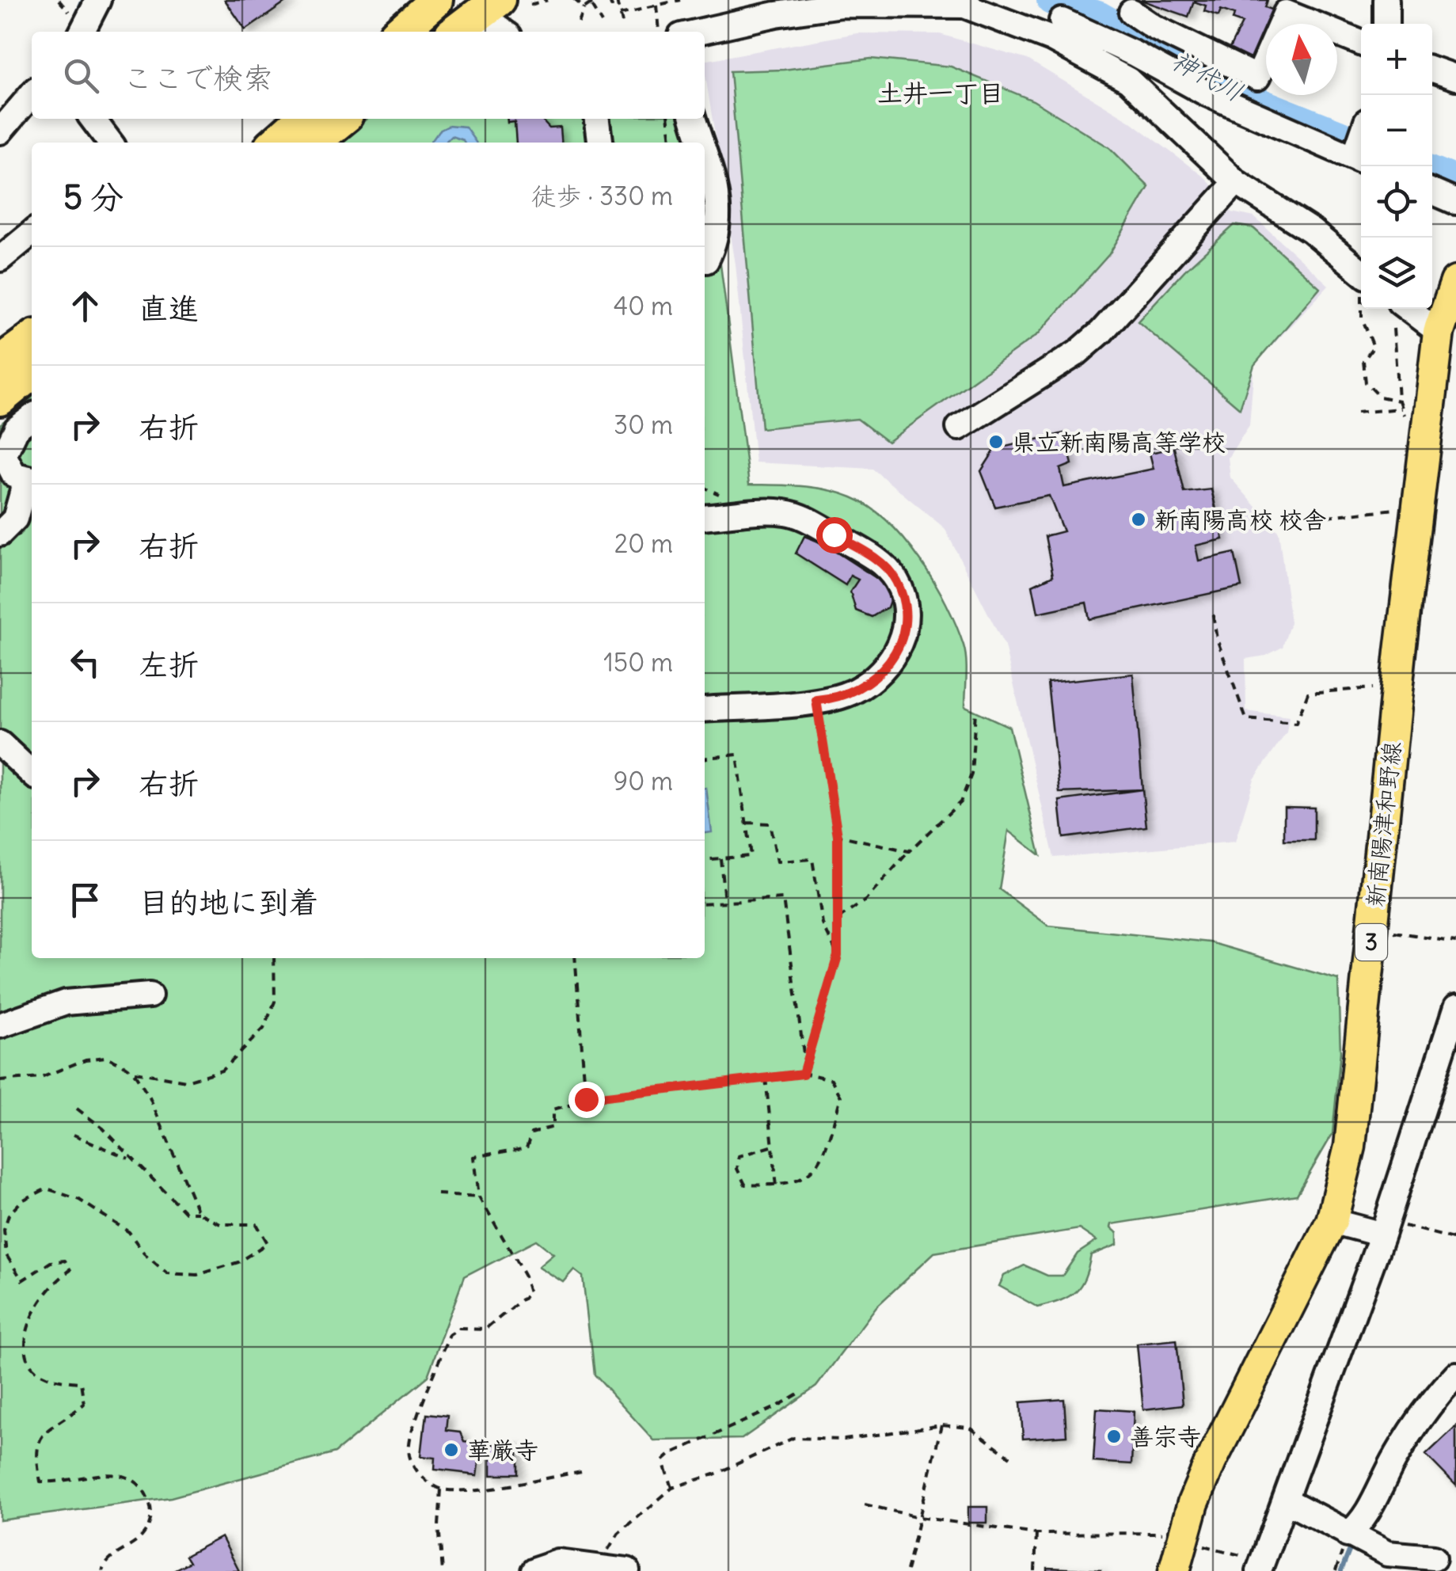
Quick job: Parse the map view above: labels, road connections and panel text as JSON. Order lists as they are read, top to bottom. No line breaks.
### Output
{"streets":{"main road":["新南陽津和野線","3"]},"districts":["土井一丁目"],"water":["神代川"],"places":["県立新南陽高等学校","新南陽高校 校舎","善宗寺","華厳寺"],"north":"top","page":{"map_buttons":["+","−"],"search":"ここで検索","heading":["5 分","徒歩 · 330 m"],"list":[["直進","40 m"],["右折","30 m"],["右折","20 m"],["左折","150 m"],["右折","90 m"],"目的地に到着"]}}
